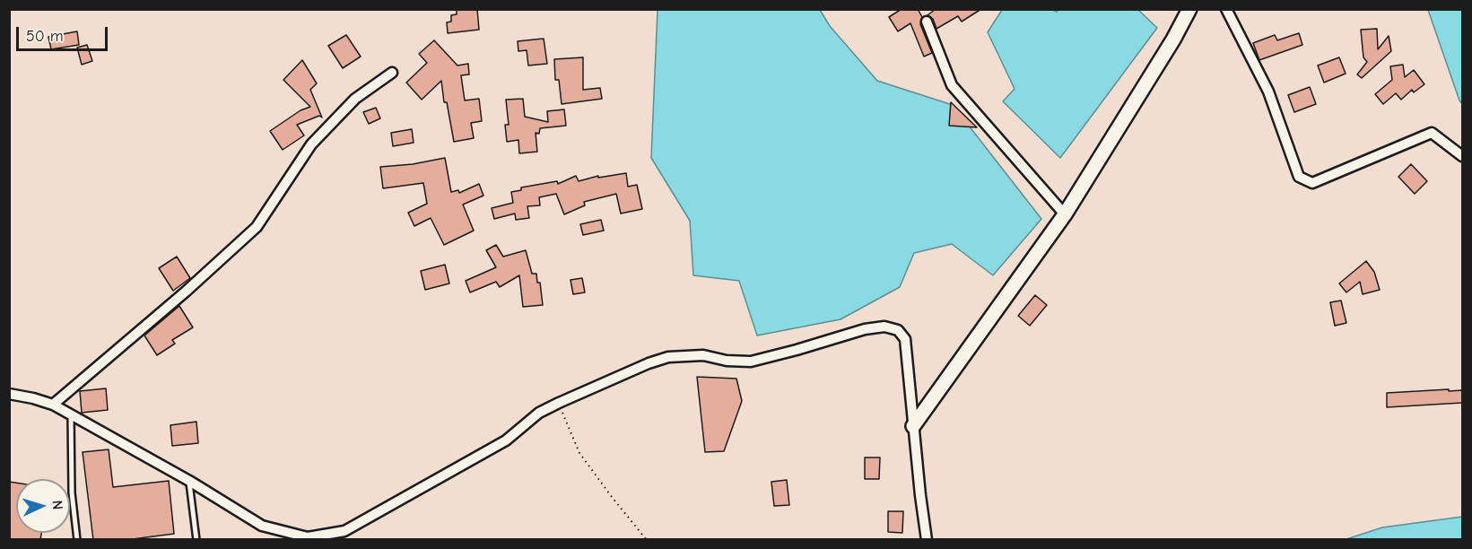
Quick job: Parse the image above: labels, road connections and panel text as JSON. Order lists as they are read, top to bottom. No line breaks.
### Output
{"scale_bar":"50 m","north":"right"}
